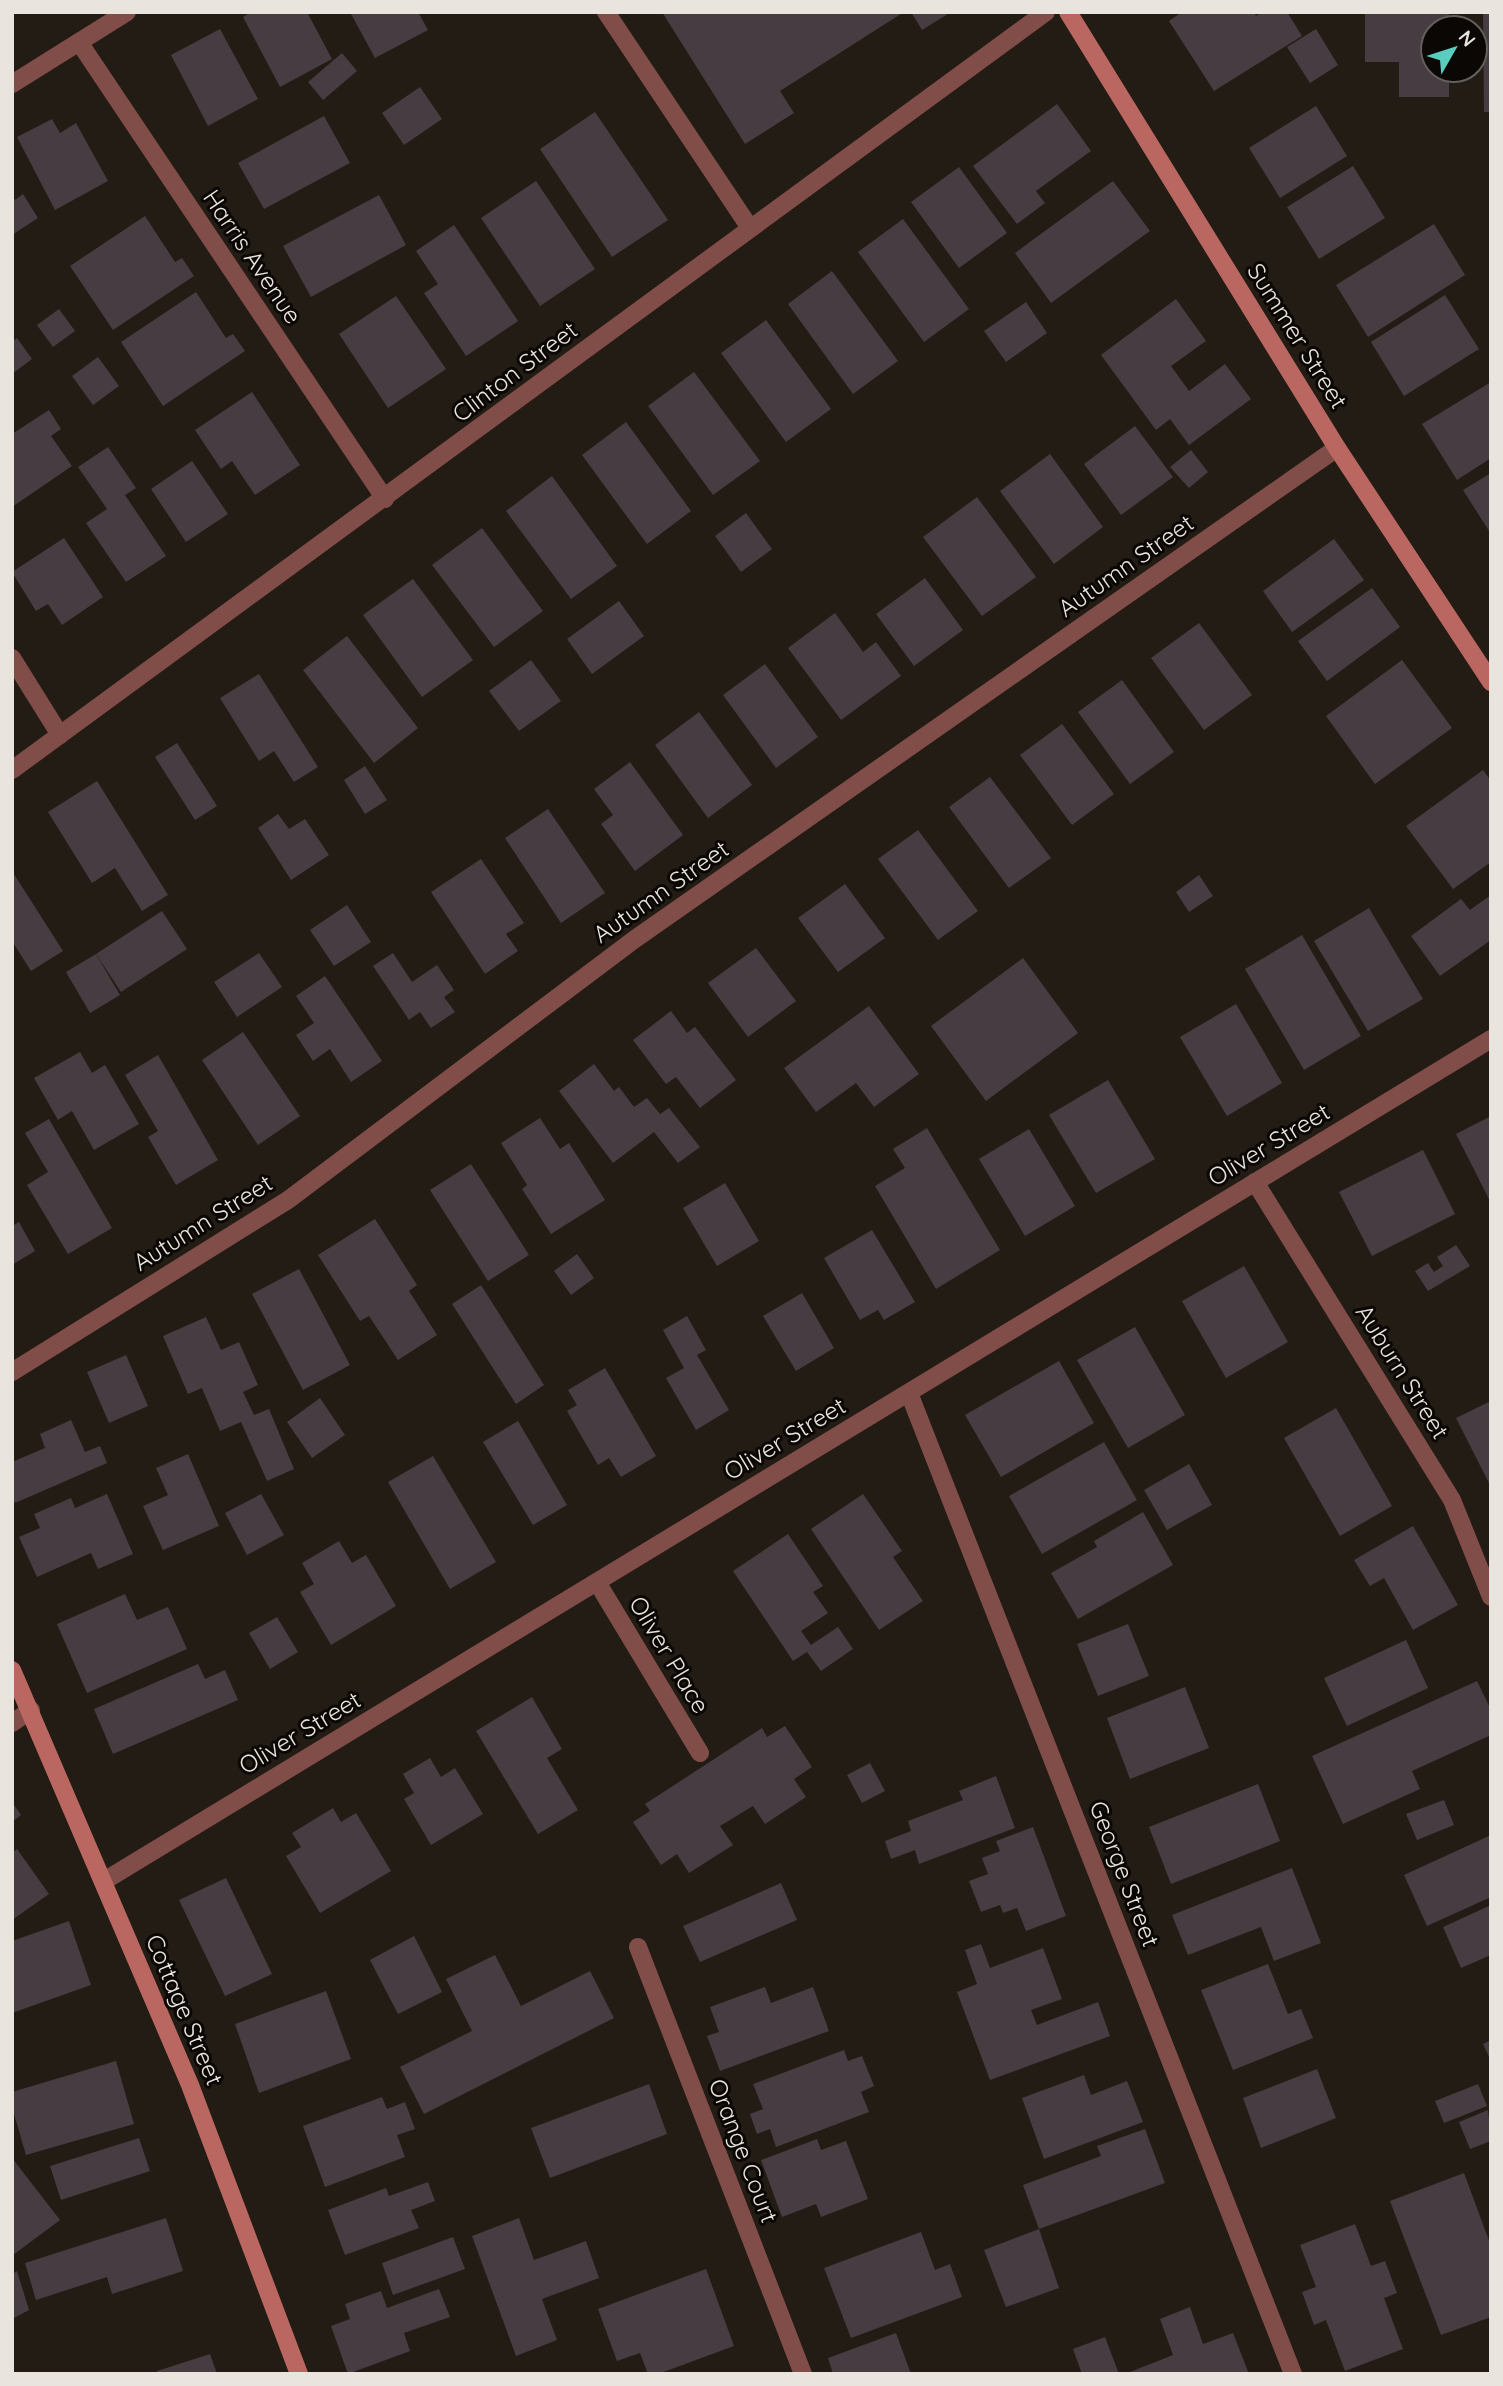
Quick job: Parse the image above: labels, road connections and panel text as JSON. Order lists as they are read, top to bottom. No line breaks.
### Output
{"streets":{"street":["Harris Avenue","Summer Street","Clinton Street","Autumn Street","Oliver Street","Auburn Street","Oliver Place","George Street","Cottage Street","Orange Court"]},"crossings":[["Harris Avenue","Clinton Street"],["Summer Street","Autumn Street"],["Oliver Street","Auburn Street"],["Oliver Street","Oliver Place"],["Oliver Street","George Street"],["Oliver Street","Cottage Street"]],"north":"top right"}
